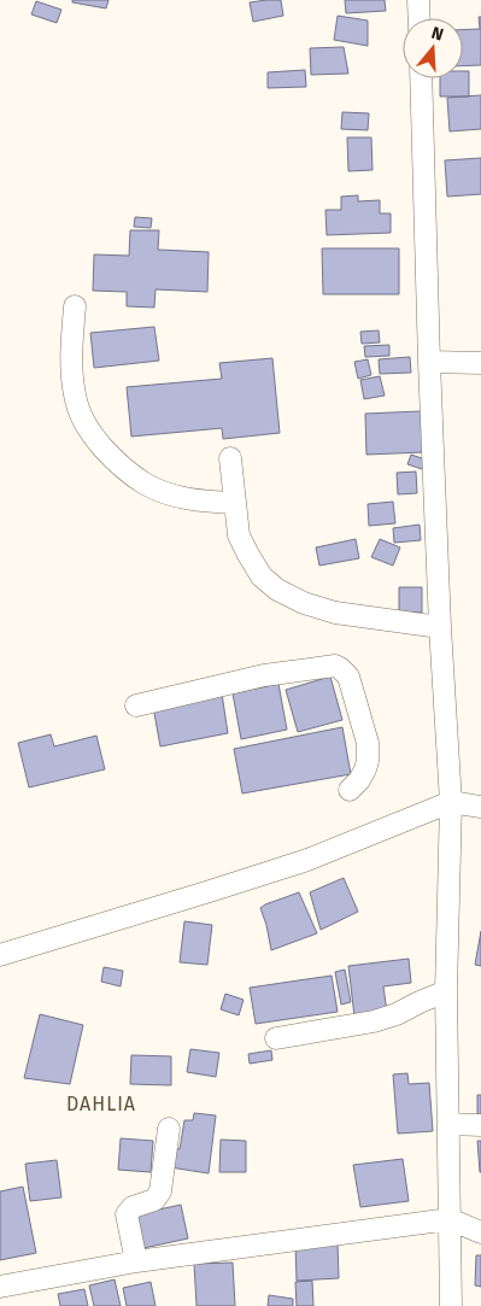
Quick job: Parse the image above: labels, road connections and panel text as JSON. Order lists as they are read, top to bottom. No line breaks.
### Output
{"districts":["DAHLIA"],"north":"top"}
